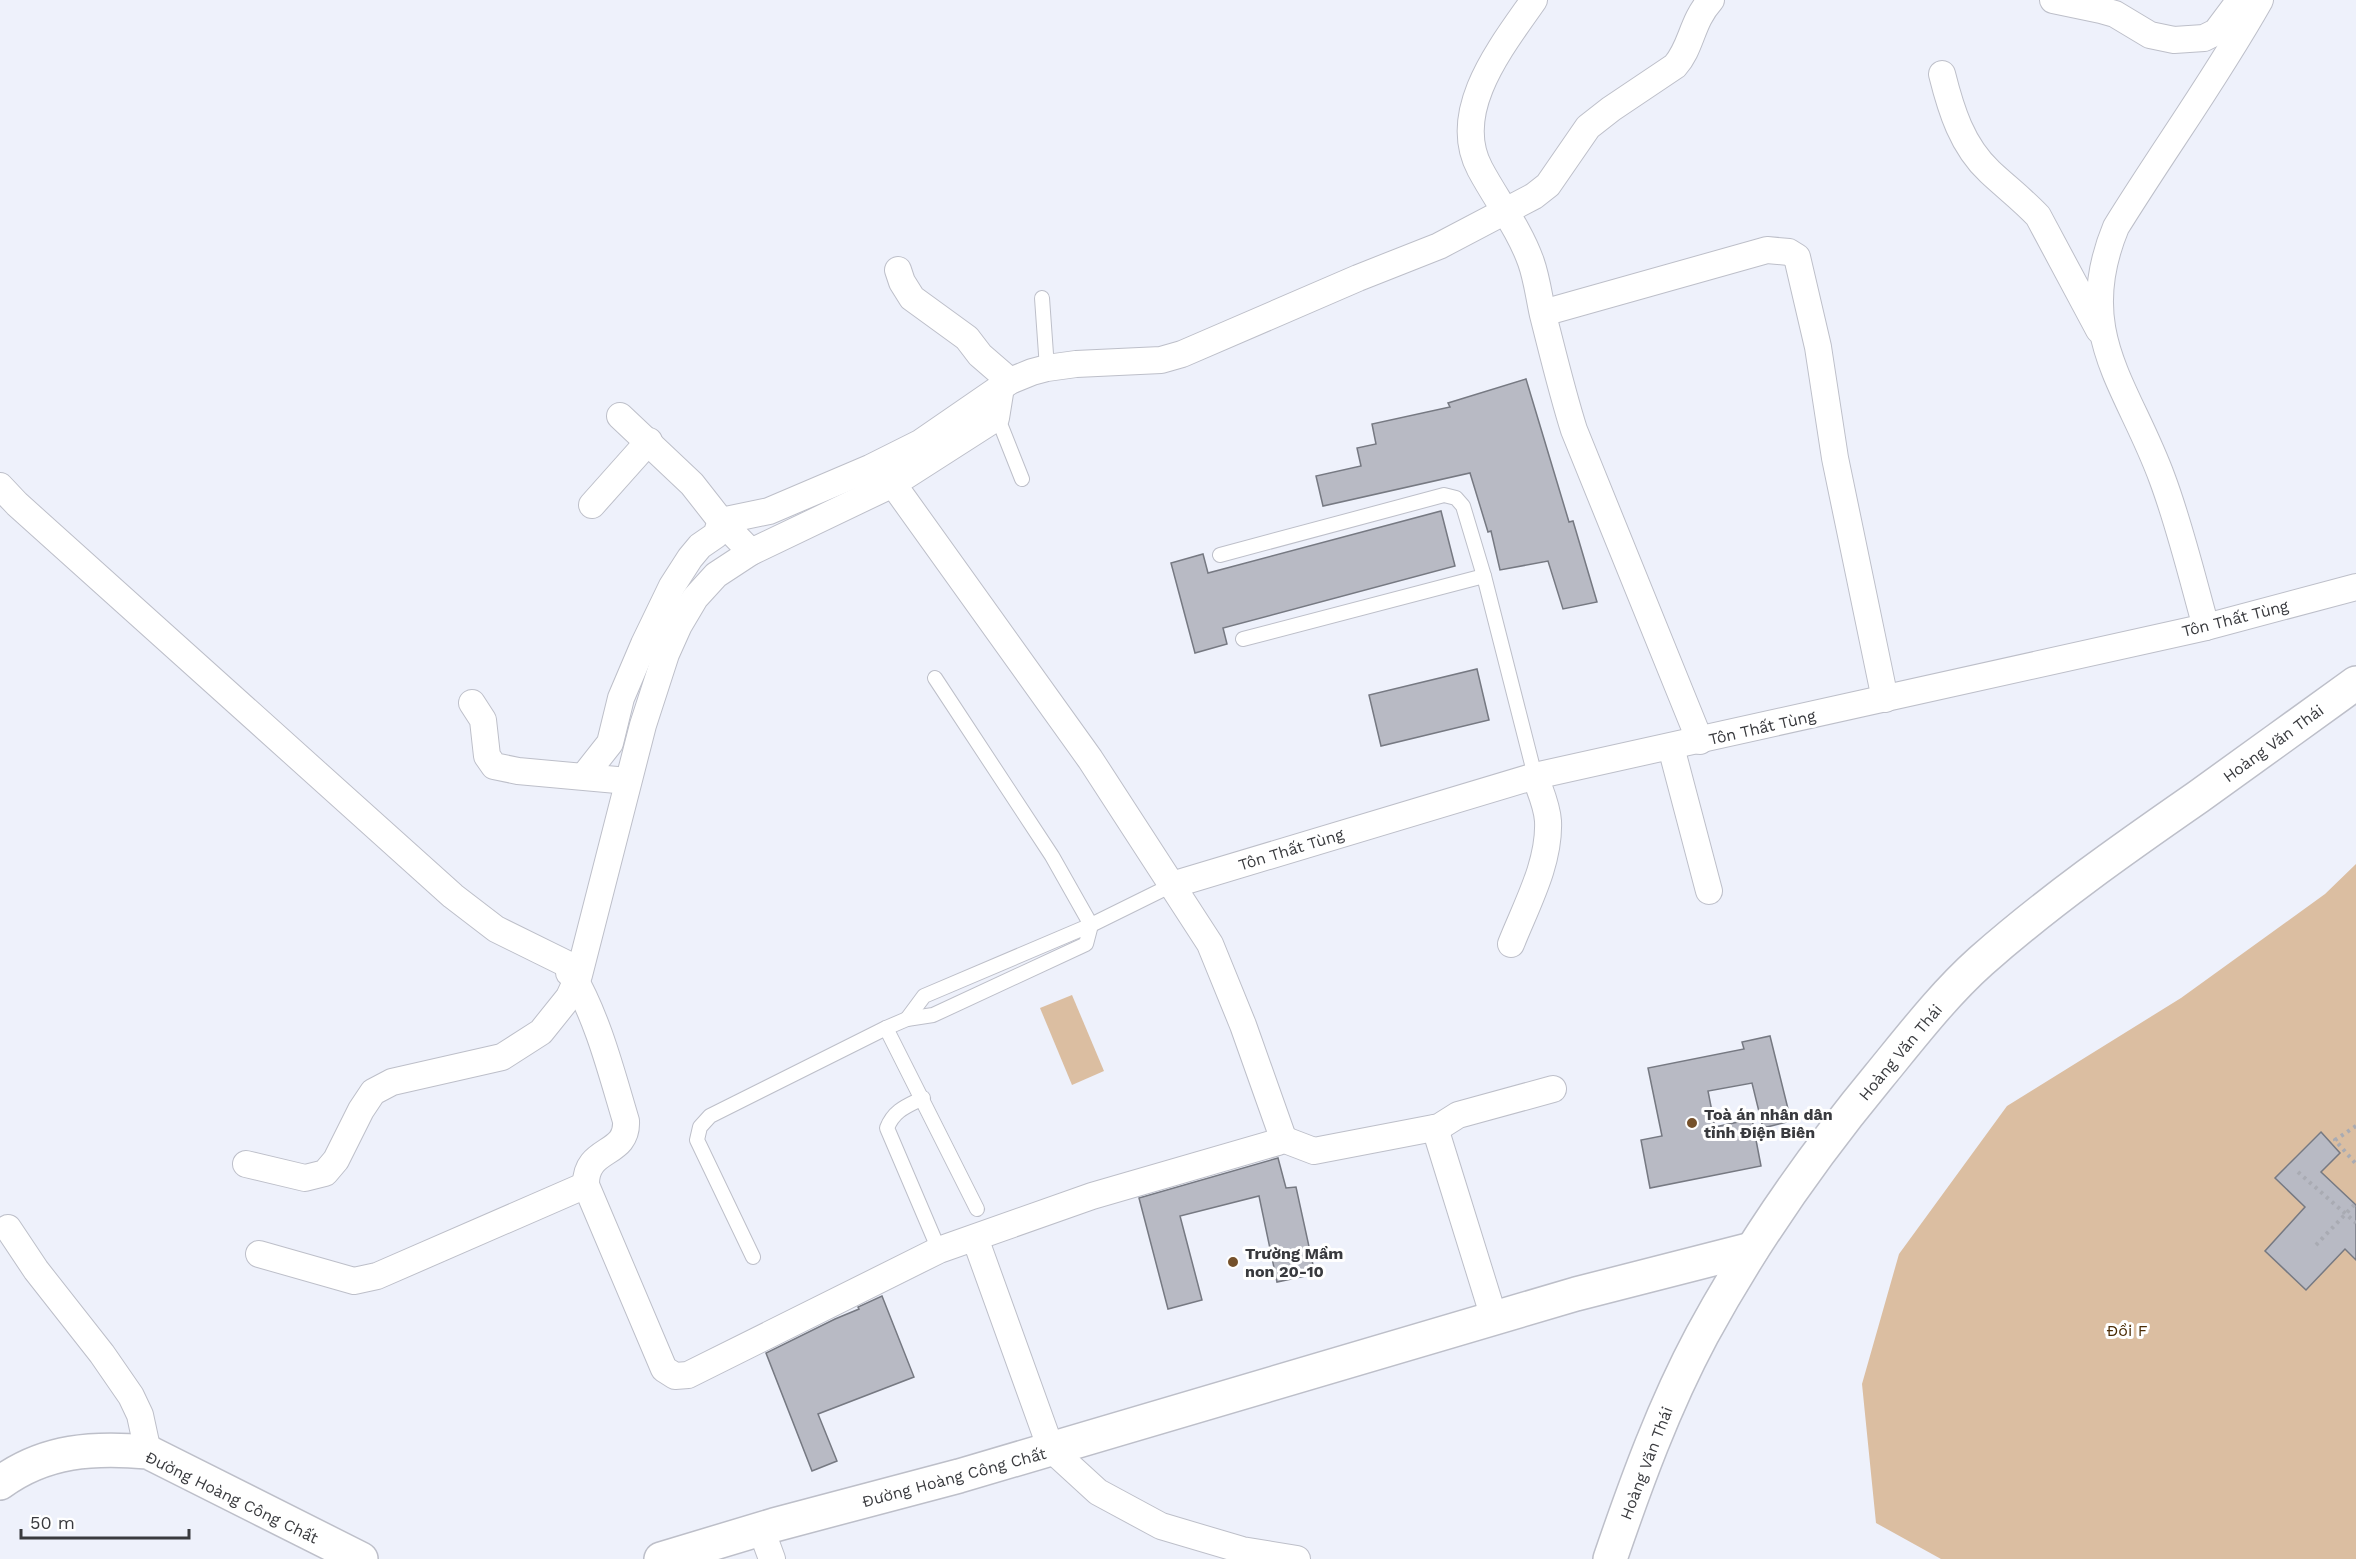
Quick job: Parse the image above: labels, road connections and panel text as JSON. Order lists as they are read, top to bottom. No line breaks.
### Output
{"streets":{"street":["Tôn Thất Tùng","Hoàng Văn Thái","Đường Hoàng Công Chất"]},"parks":["Đồi F"],"places":["Toà án nhân dân tỉnh Điện Biên","Trường Mầm non 20-10"],"scale_bar":"50 m"}
